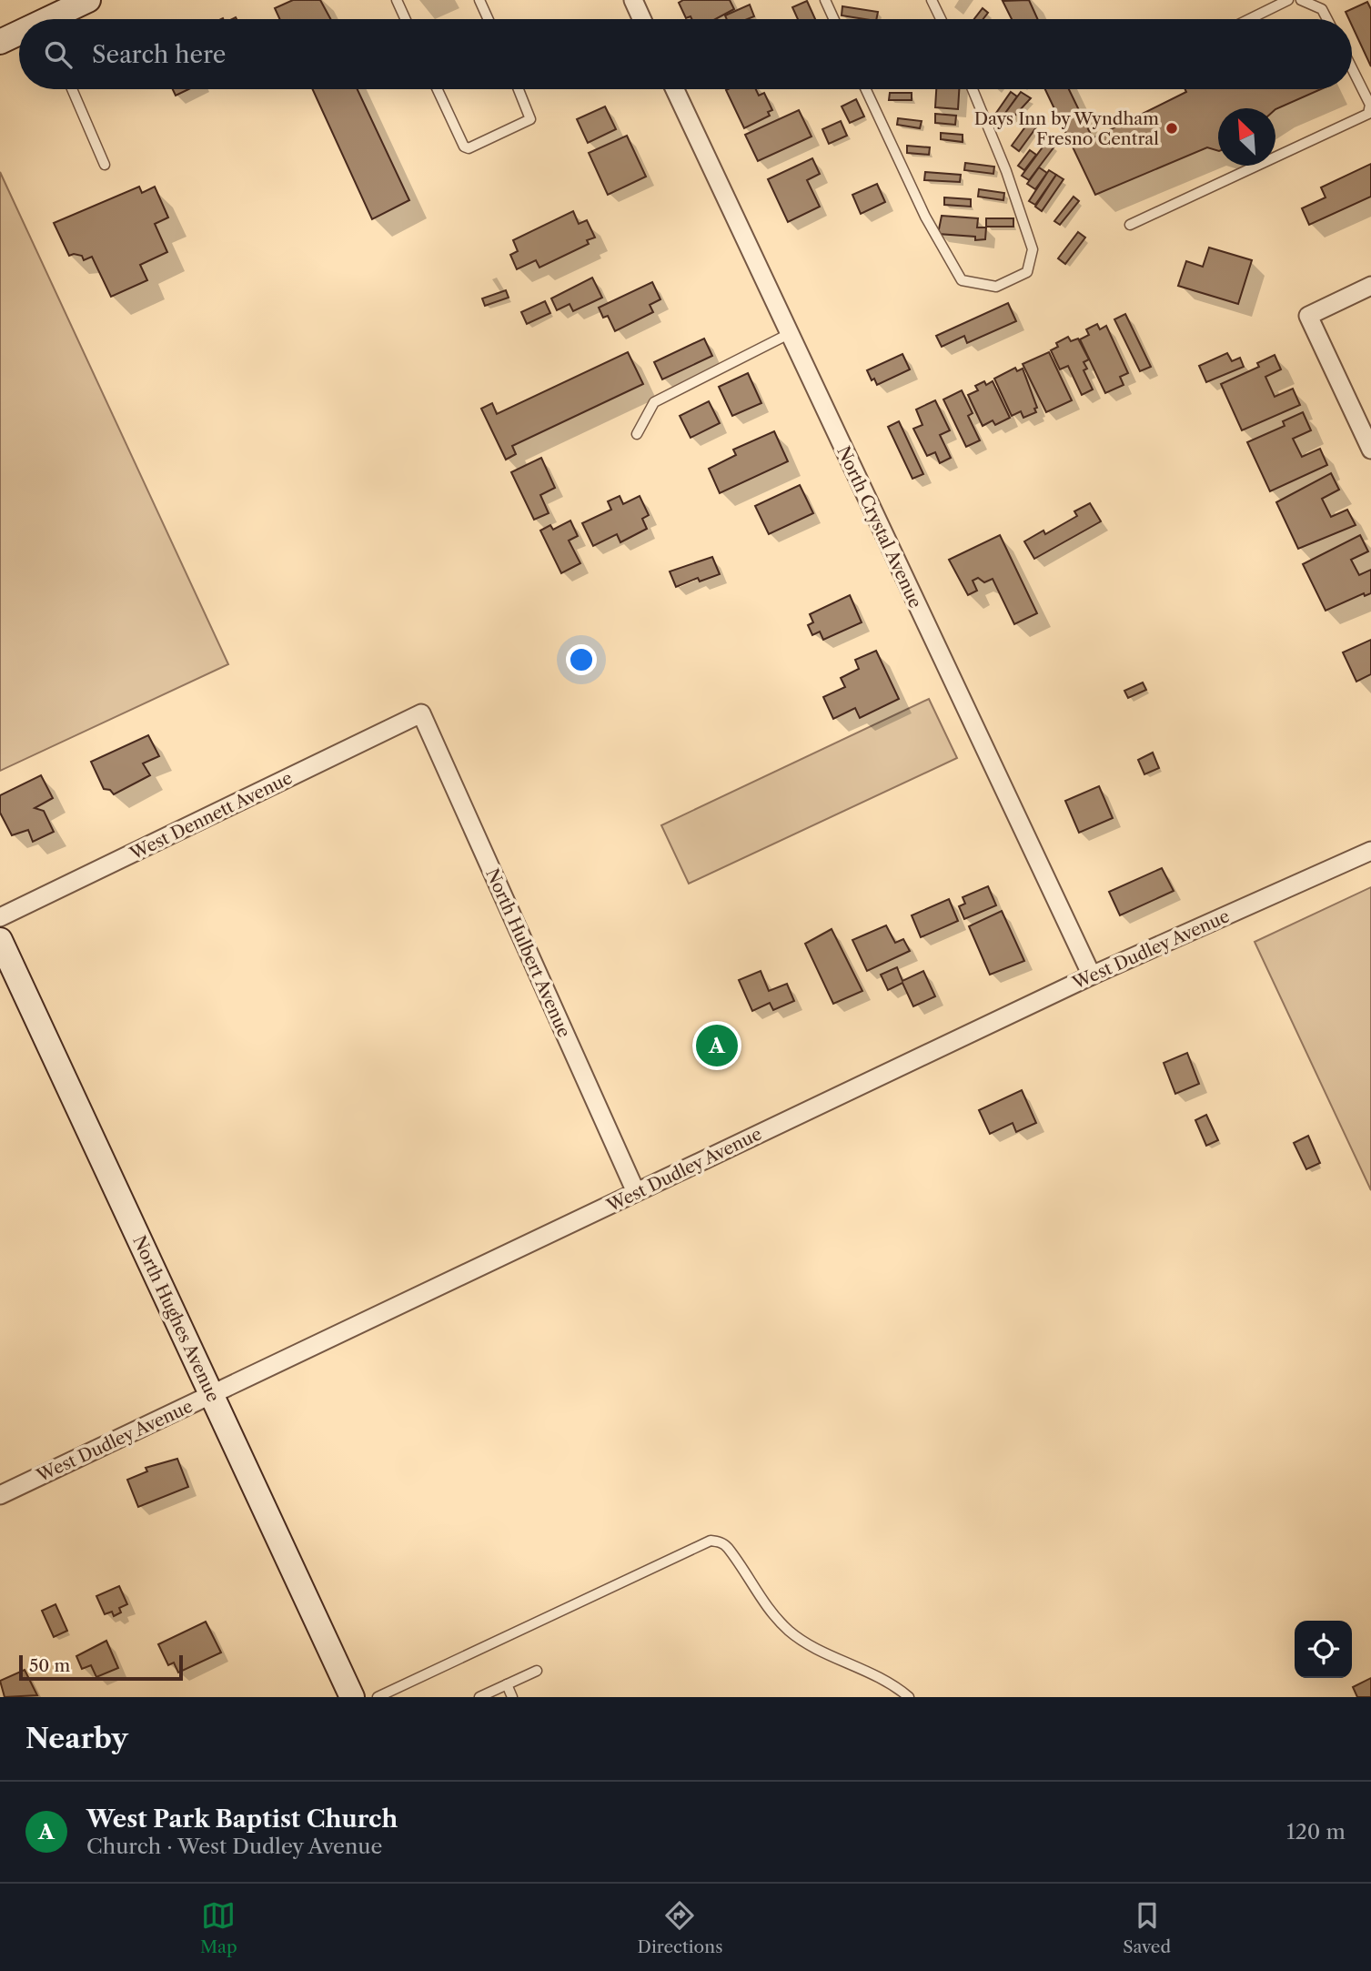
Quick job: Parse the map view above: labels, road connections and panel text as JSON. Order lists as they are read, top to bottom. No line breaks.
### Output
{"streets":{"street":["North Crystal Avenue","West Dennett Avenue","West Dudley Avenue","North Hulbert Avenue","North Hughes Avenue"]},"crossings":[["North Crystal Avenue","West Dudley Avenue"],["West Dennett Avenue","North Hulbert Avenue"],["West Dudley Avenue","North Hulbert Avenue"],["West Dudley Avenue","North Hughes Avenue"]],"places":["Days Inn by Wyndham Fresno Central"],"scale_bar":"50 m","north":"top left","page":{"search":"Search here","pins":"A","scale":"50 m","heading":"Nearby","list":[{"mark":"A","name":"West Park Baptist Church","note":"Church · West Dudley Avenue","value":"120 m"}],"nav":["Map","Directions","Saved"]}}
